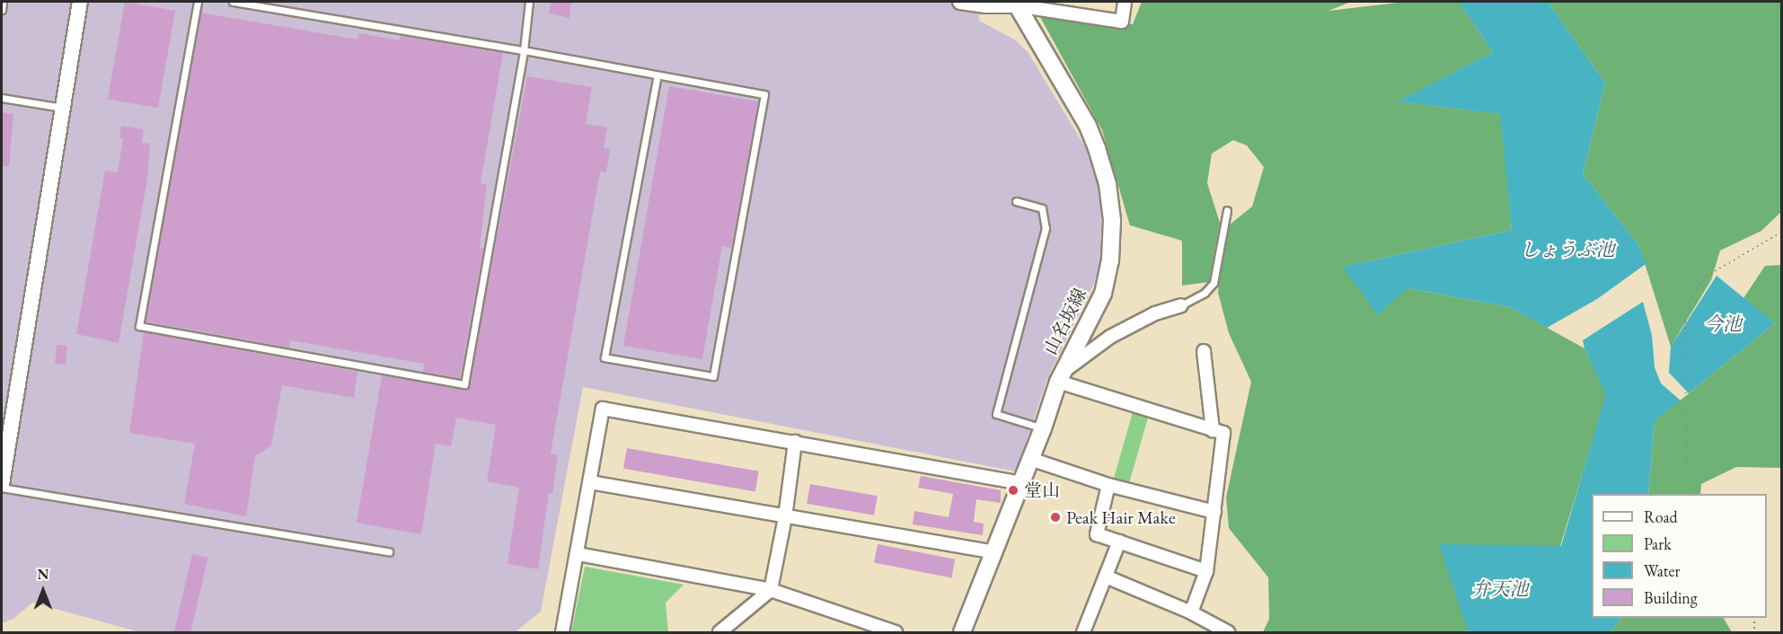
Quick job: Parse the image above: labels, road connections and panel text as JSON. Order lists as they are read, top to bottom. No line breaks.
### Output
{"streets":{"main road":["山名坂線"]},"water":["しょうぶ池","今池","弁天池"],"places":["堂山","Peak Hair Make"],"legend":["Road","Park","Water","Building"],"north":"top"}
